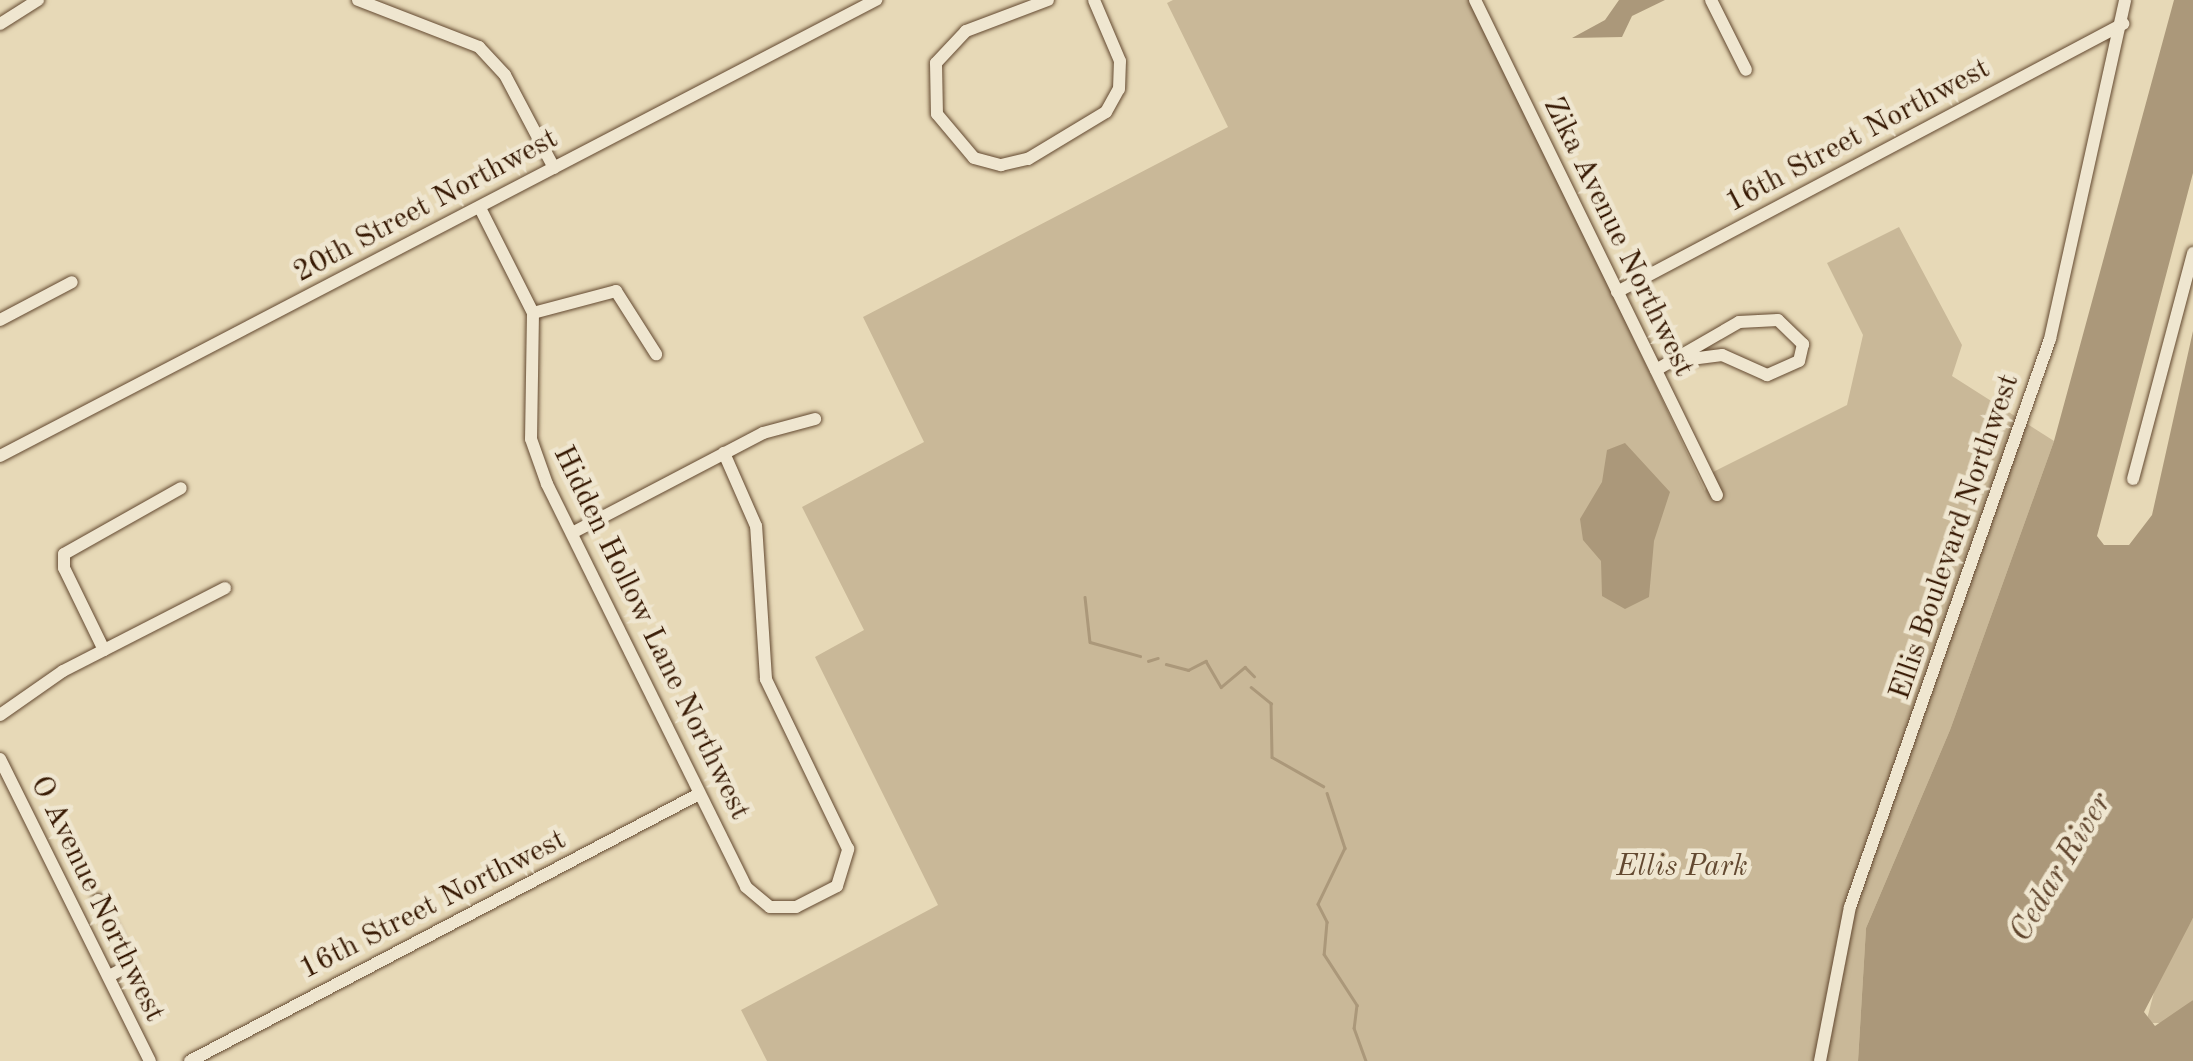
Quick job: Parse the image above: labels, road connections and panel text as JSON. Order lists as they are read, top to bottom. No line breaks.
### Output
{"streets":{"street":["16th Street Northwest","20th Street Northwest","Zika Avenue Northwest","Ellis Boulevard Northwest","Hidden Hollow Lane Northwest","O Avenue Northwest"]},"crossings":[["16th Street Northwest","Zika Avenue Northwest"],["16th Street Northwest","Ellis Boulevard Northwest"],["16th Street Northwest","Hidden Hollow Lane Northwest"],["20th Street Northwest","Hidden Hollow Lane Northwest"]],"water":["Cedar River"],"parks":["Ellis Park"]}
